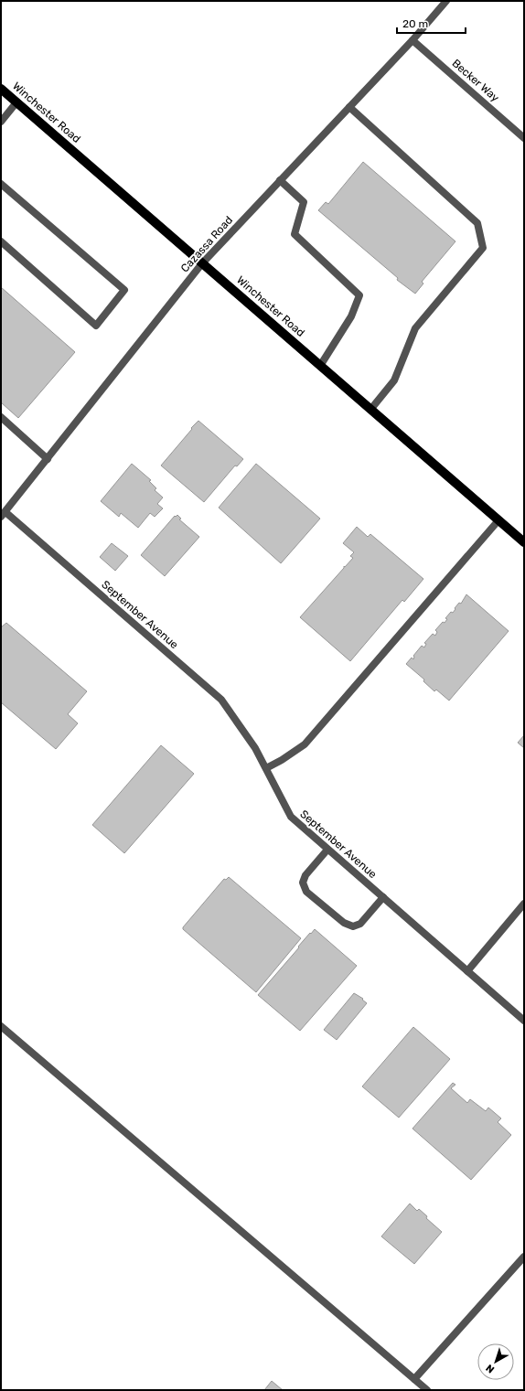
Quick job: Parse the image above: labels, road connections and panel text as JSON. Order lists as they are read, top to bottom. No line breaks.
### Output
{"streets":{"main road":["Winchester Road"],"street":["Becker Way","Cazassa Road","September Avenue"]},"crossings":[["Becker Way","Cazassa Road"],["Winchester Road","Cazassa Road"],["Cazassa Road","September Avenue"]],"scale_bar":"20 m","north":"bottom left"}
